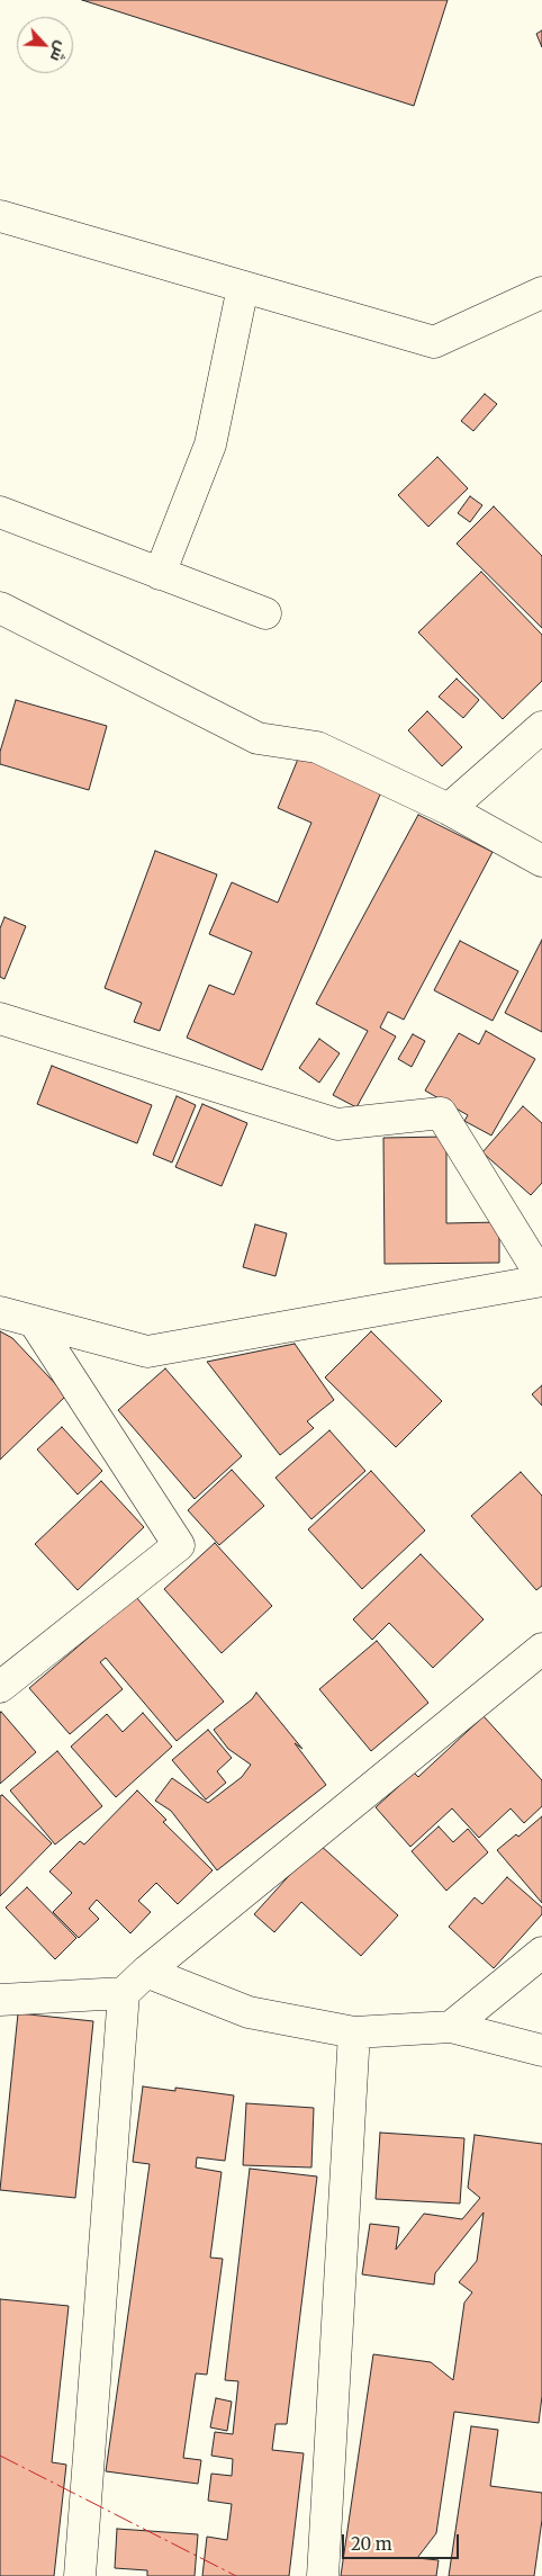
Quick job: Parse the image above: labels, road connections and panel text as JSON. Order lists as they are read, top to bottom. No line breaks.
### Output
{"scale_bar":"20 m","north":"bottom right"}
